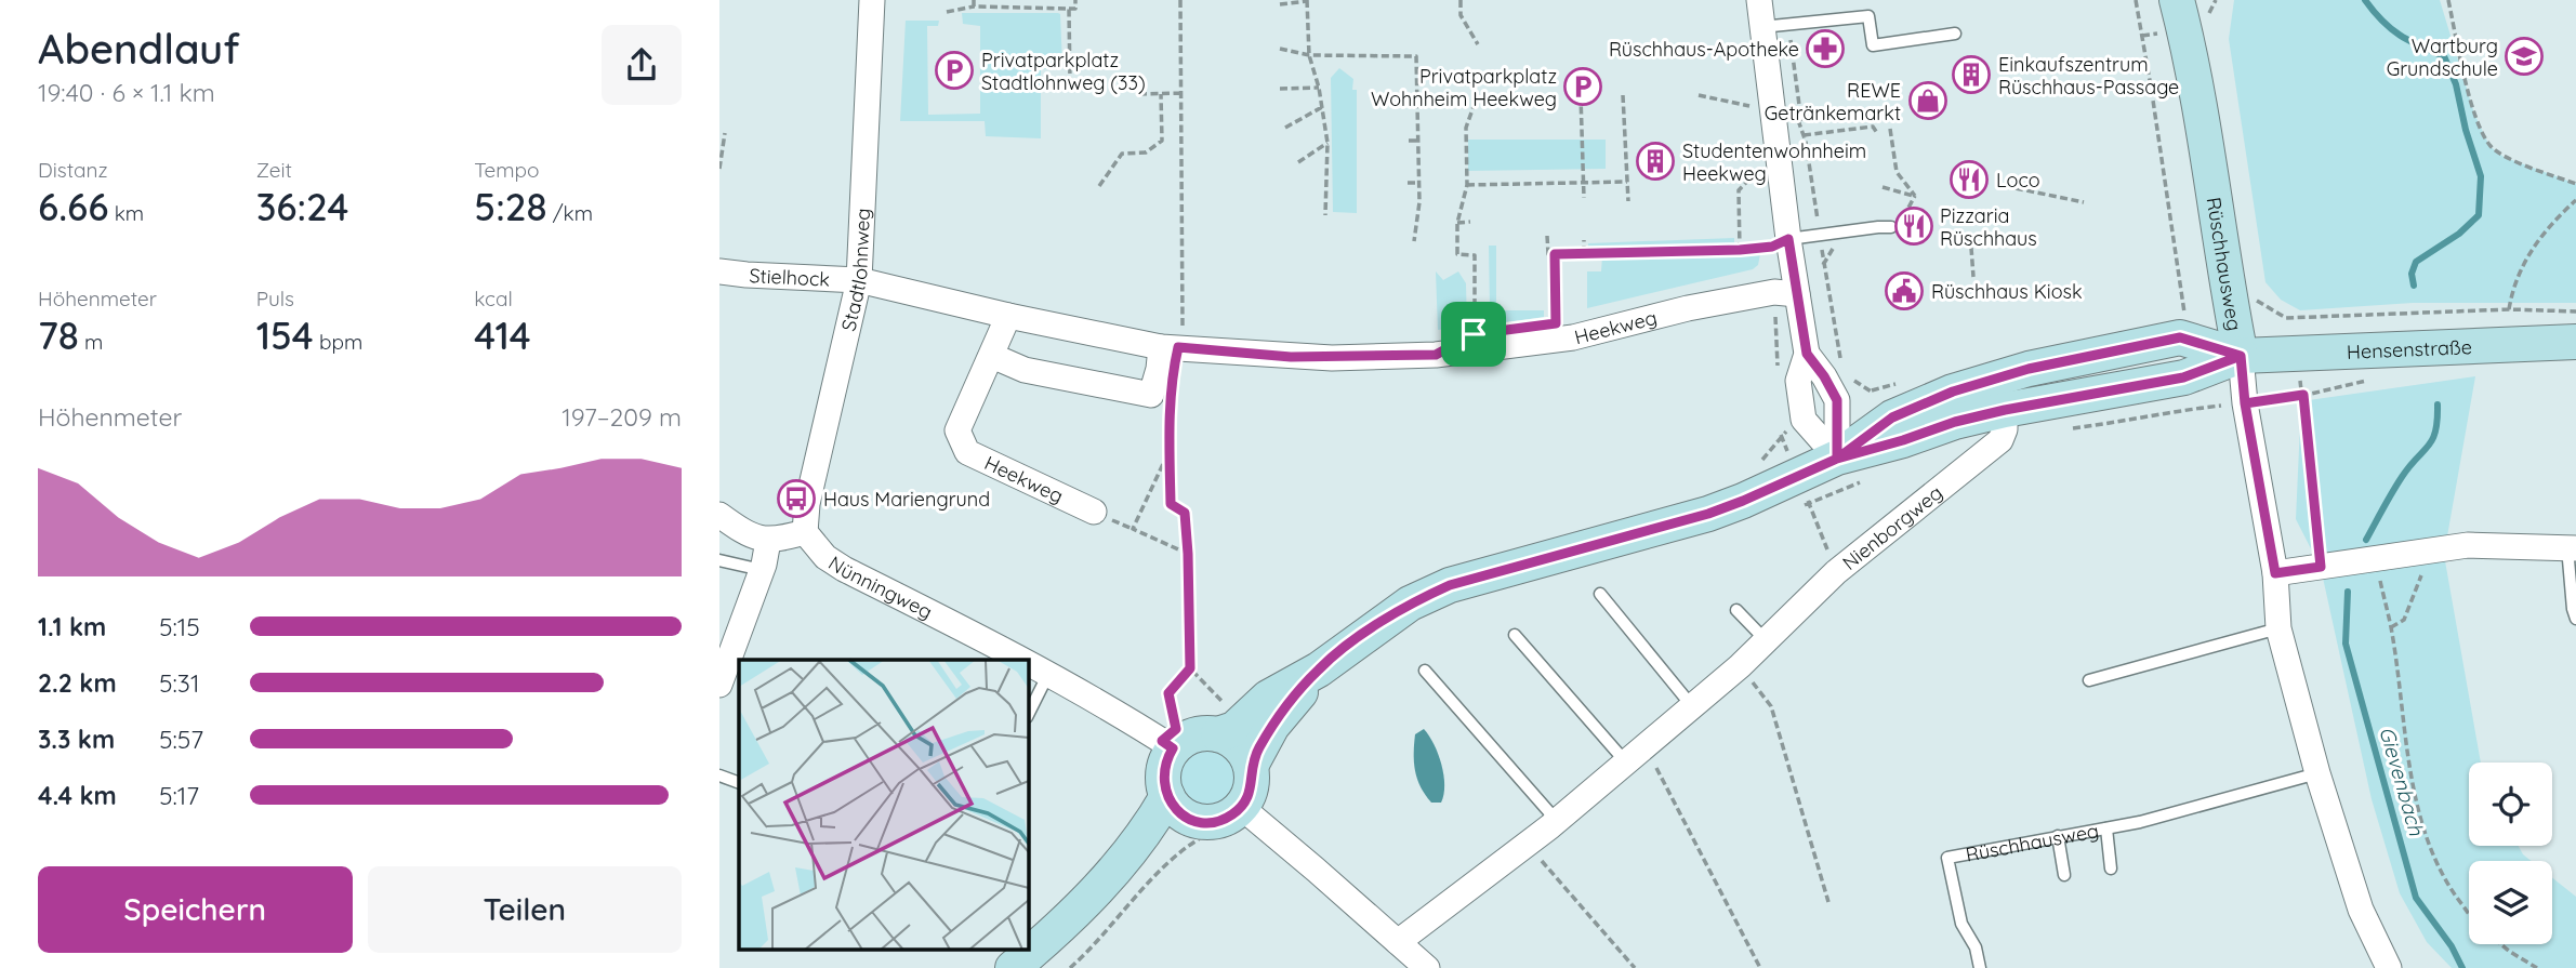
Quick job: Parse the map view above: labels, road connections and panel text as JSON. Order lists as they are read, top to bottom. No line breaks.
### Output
{"streets":{"street":["Rüschhausweg","Stadtlohnweg","Stielhock","Heekweg","Hensenstraße","Nienborgweg","Nünningweg"]},"crossings":[["Rüschhausweg","Hensenstraße"],["Stadtlohnweg","Stielhock"],["Stadtlohnweg","Heekweg"],["Stadtlohnweg","Nünningweg"],["Stielhock","Heekweg"]],"water":["Gievenbach"],"places":{"pharmacy":["Rüschhaus-Apotheke"],"school or university":["Wartburg Grundschule"],"parking":["Privatparkplatz Stadtlohnweg (33)","Privatparkplatz Wohnheim Heekweg"],"building":["Einkaufszentrum Rüschhaus-Passage","Studentenwohnheim Heekweg"],"shop":["REWE Getränkemarkt"],"restaurant":["Loco","Pizzaria Rüschhaus"],"public building":["Rüschhaus Kiosk"],"bus stop":["Haus Mariengrund"]},"page":{"heading":["Abendlauf","19:40 · 6 × 1.1 km"],"stats":[["Distanz","6.66 km"],["Zeit","36:24"],["Tempo","5:28 /km"],["Höhenmeter","78 m"],["Puls","154 bpm"],["kcal","414"]],"chart":["Höhenmeter","197–209 m"],"list":[{"name":"1.1 km","note":"5:15"},{"name":"2.2 km","note":"5:31"},{"name":"3.3 km","note":"5:57"},{"name":"4.4 km","note":"5:17"}],"buttons":["Speichern","Teilen"]}}
